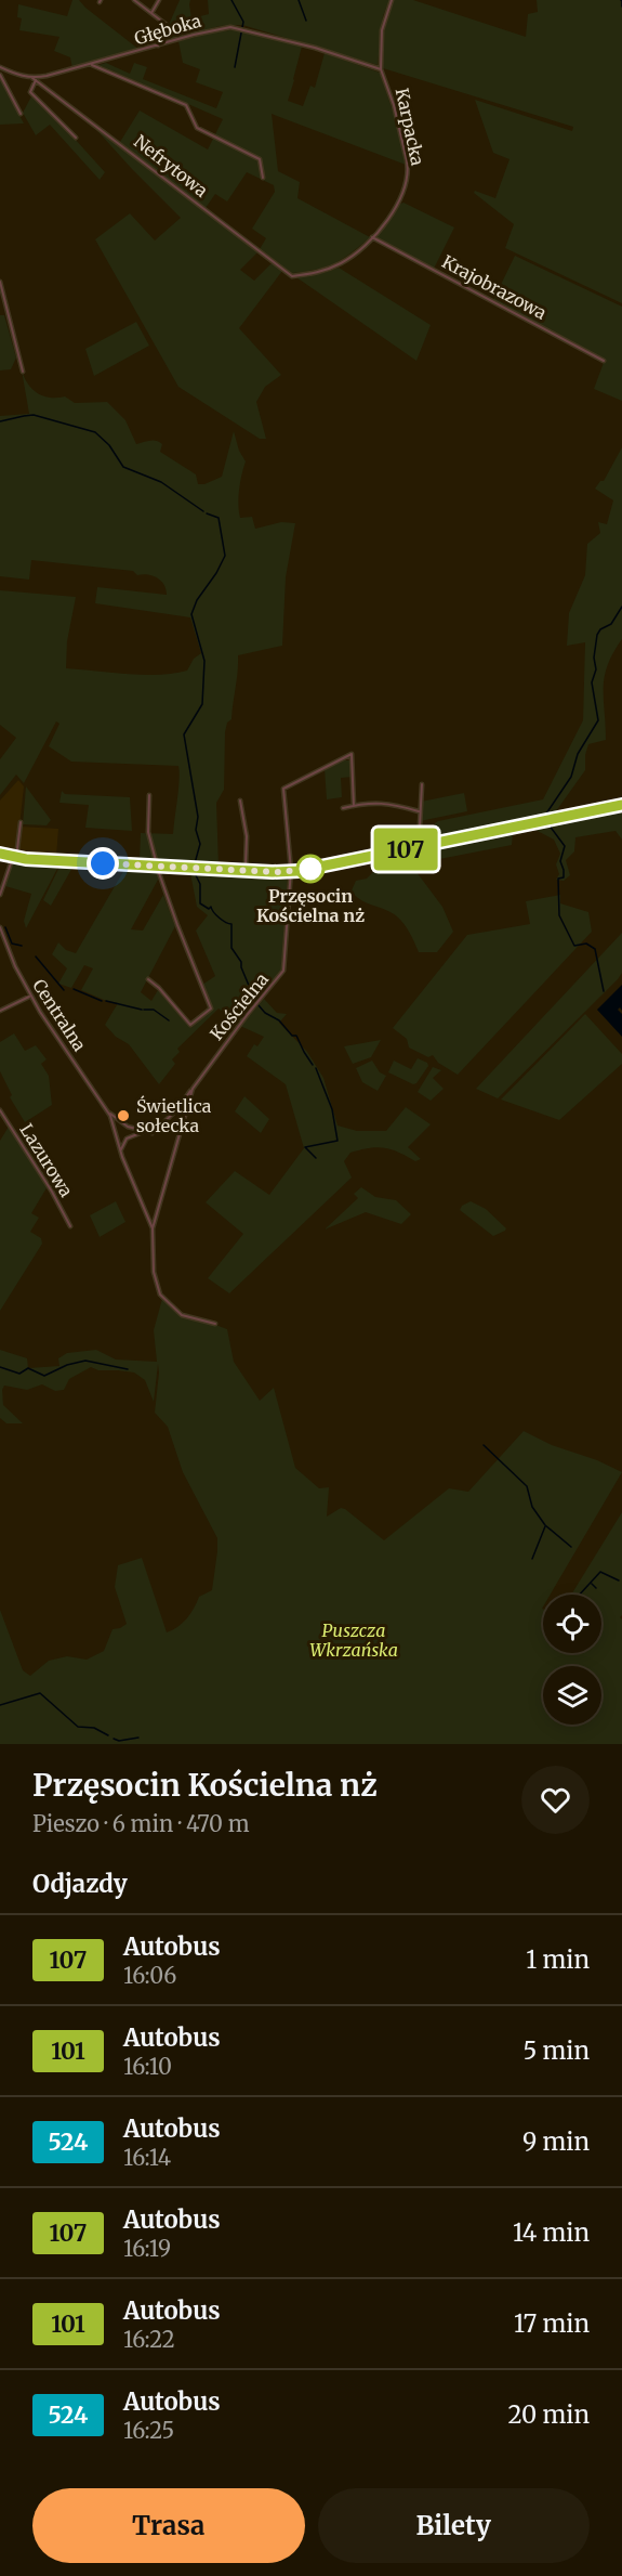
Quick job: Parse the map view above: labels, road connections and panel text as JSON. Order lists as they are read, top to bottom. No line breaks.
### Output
{"streets":{"street":["Głęboka","Karpacka","Nefrytowa","Krajobrazowa","Kościelna","Centralna","Lazurowa"]},"crossings":[["Głęboka","Karpacka"],["Głęboka","Nefrytowa"],["Karpacka","Nefrytowa"],["Karpacka","Krajobrazowa"],["Kościelna","Centralna"]],"parks":["Puszcza Wkrzańska"],"places":["Przęsocin Kościelna nż","Świetlica sołecka"],"lines":["bus line 107"],"page":{"on_map":"107","heading":[["Przęsocin Kościelna nż","Pieszo · 6 min · 470 m"],"Odjazdy"],"list":[{"mark":"107","name":"Autobus","note":"16:06","value":"1 min"},{"mark":"101","name":"Autobus","note":"16:10","value":"5 min"},{"mark":"524","name":"Autobus","note":"16:14","value":"9 min"},{"mark":"107","name":"Autobus","note":"16:19","value":"14 min"},{"mark":"101","name":"Autobus","note":"16:22","value":"17 min"},{"mark":"524","name":"Autobus","note":"16:25","value":"20 min"}],"buttons":["Trasa","Bilety"]}}
